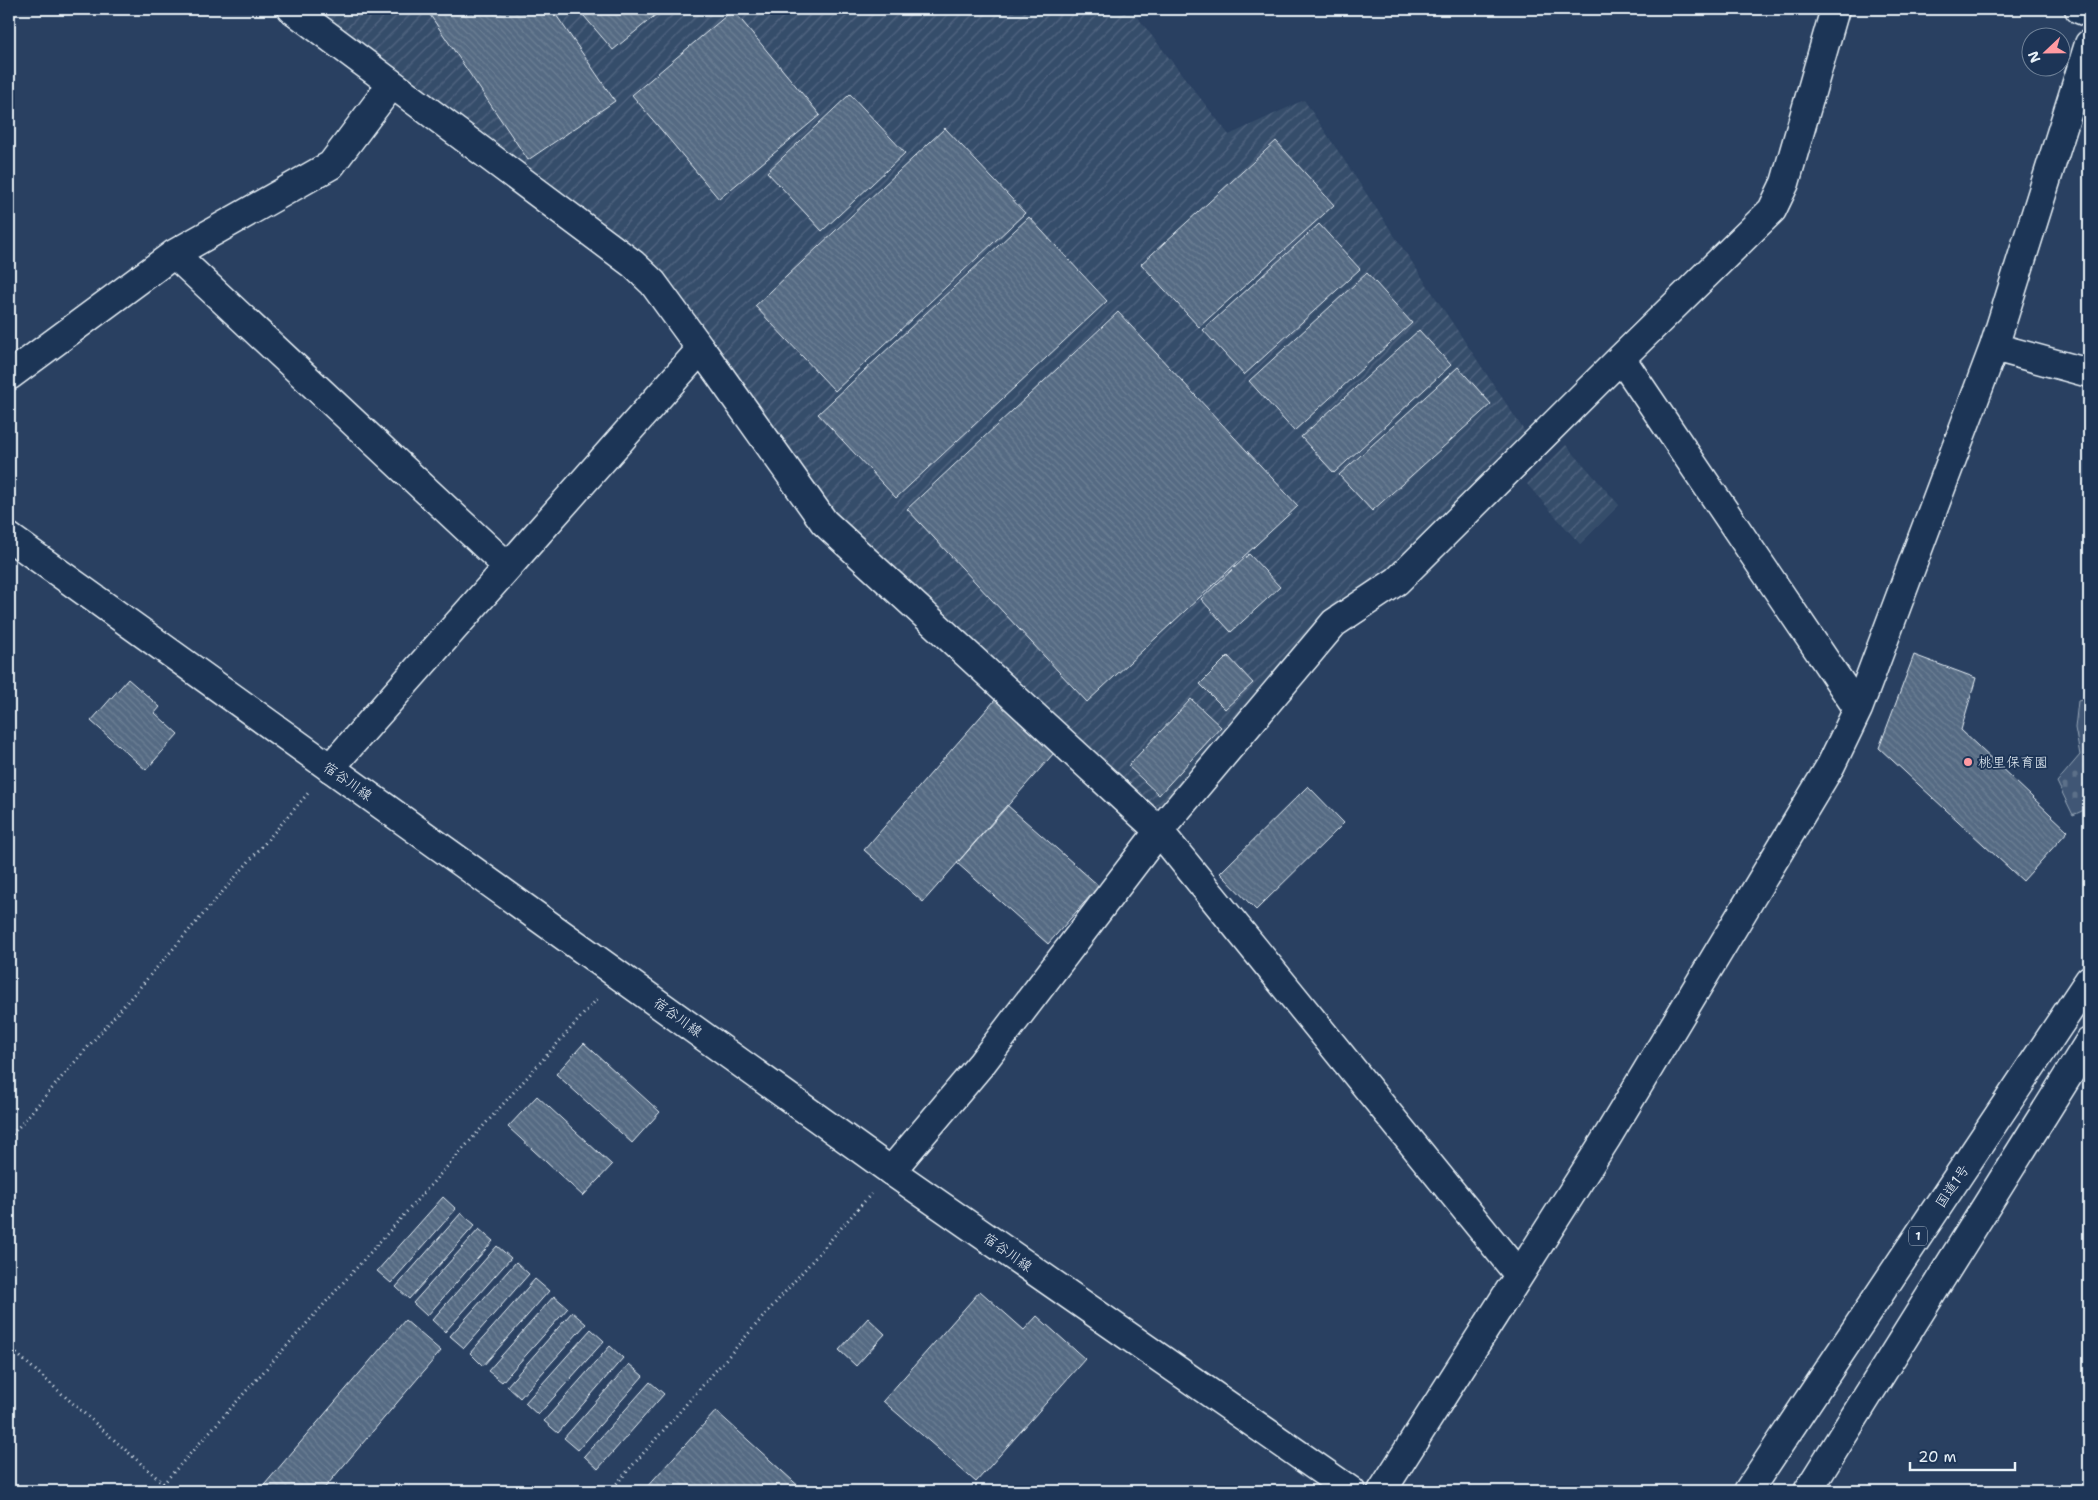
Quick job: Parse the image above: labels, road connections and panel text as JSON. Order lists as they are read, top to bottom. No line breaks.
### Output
{"streets":{"main road":["宿谷川線","国道1号","1"]},"places":["桃里保育園"],"scale_bar":"20 m","north":"left"}
